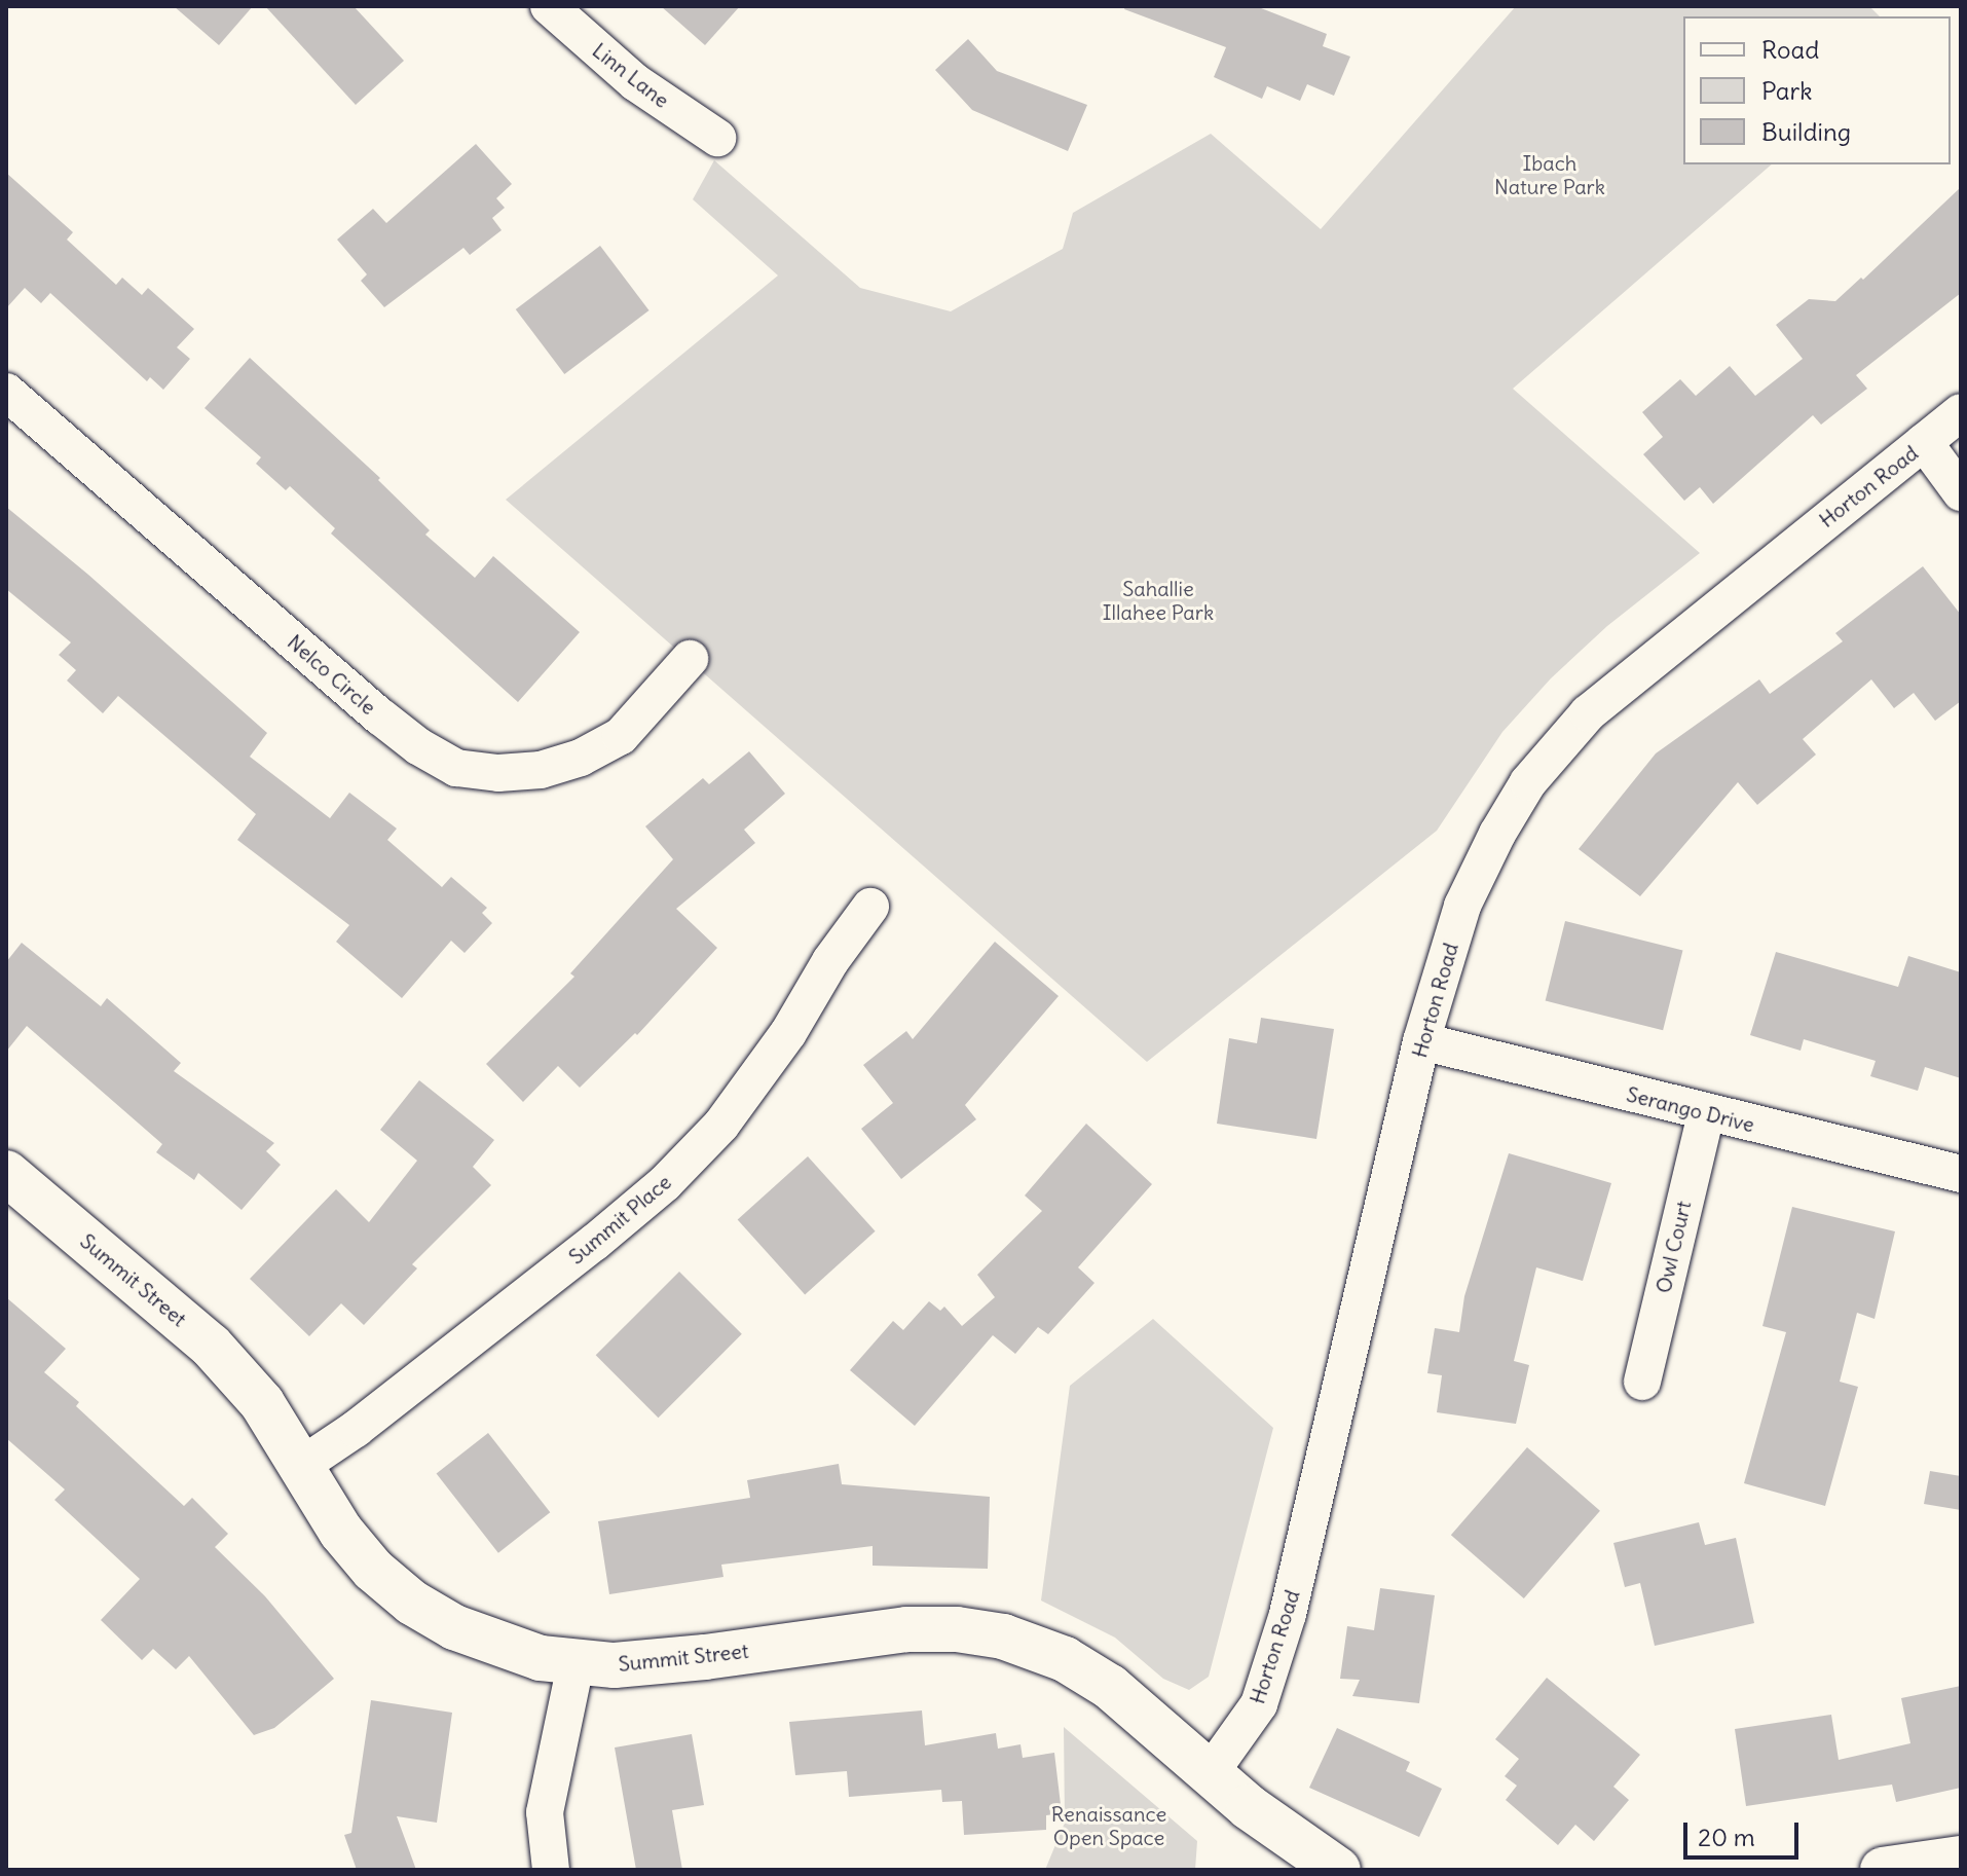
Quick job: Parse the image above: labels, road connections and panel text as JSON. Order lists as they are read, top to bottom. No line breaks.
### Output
{"streets":{"street":["Linn Lane","Horton Road","Nelco Circle","Serango Drive","Summit Place","Owl Court","Summit Street"]},"crossings":[["Horton Road","Serango Drive"],["Horton Road","Summit Street"],["Serango Drive","Owl Court"],["Summit Place","Summit Street"]],"parks":["Ibach Nature Park","Sahallie Illahee Park","Renaissance Open Space"],"legend":["Road","Park","Building"],"scale_bar":"20 m"}
